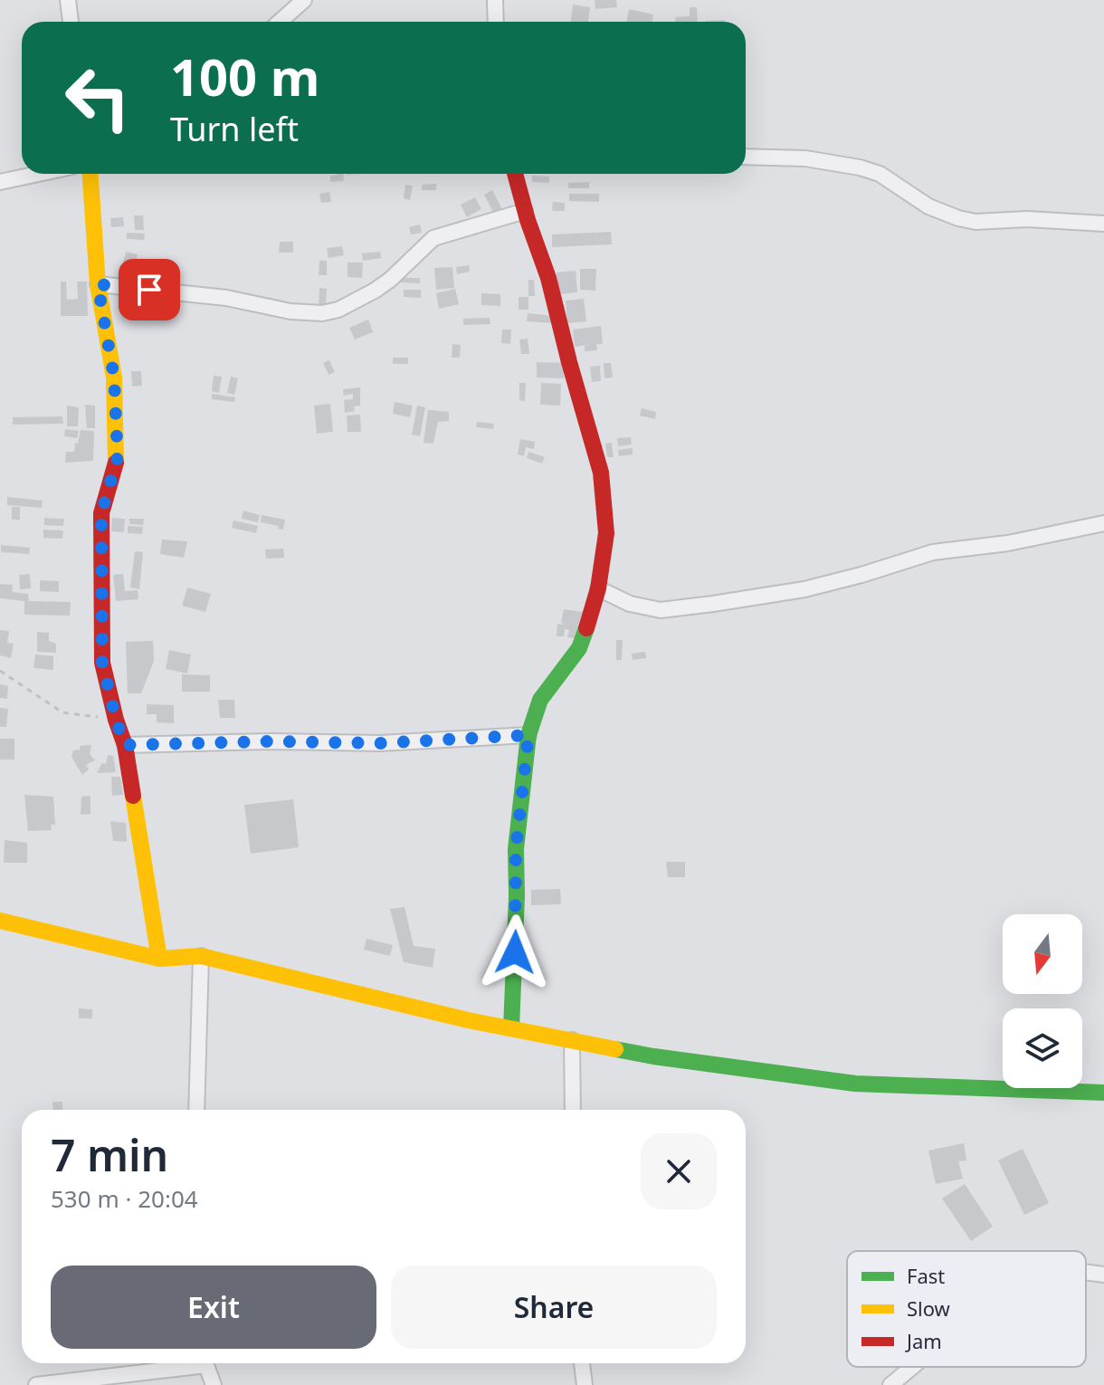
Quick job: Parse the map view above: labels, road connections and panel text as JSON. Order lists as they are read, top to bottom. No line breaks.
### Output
{"legend":["Fast","Slow","Jam"],"north":"bottom","page":{"turn":["100 m","Turn left"],"heading":["7 min","530 m · 20:04"],"buttons":["Exit","Share"]}}
